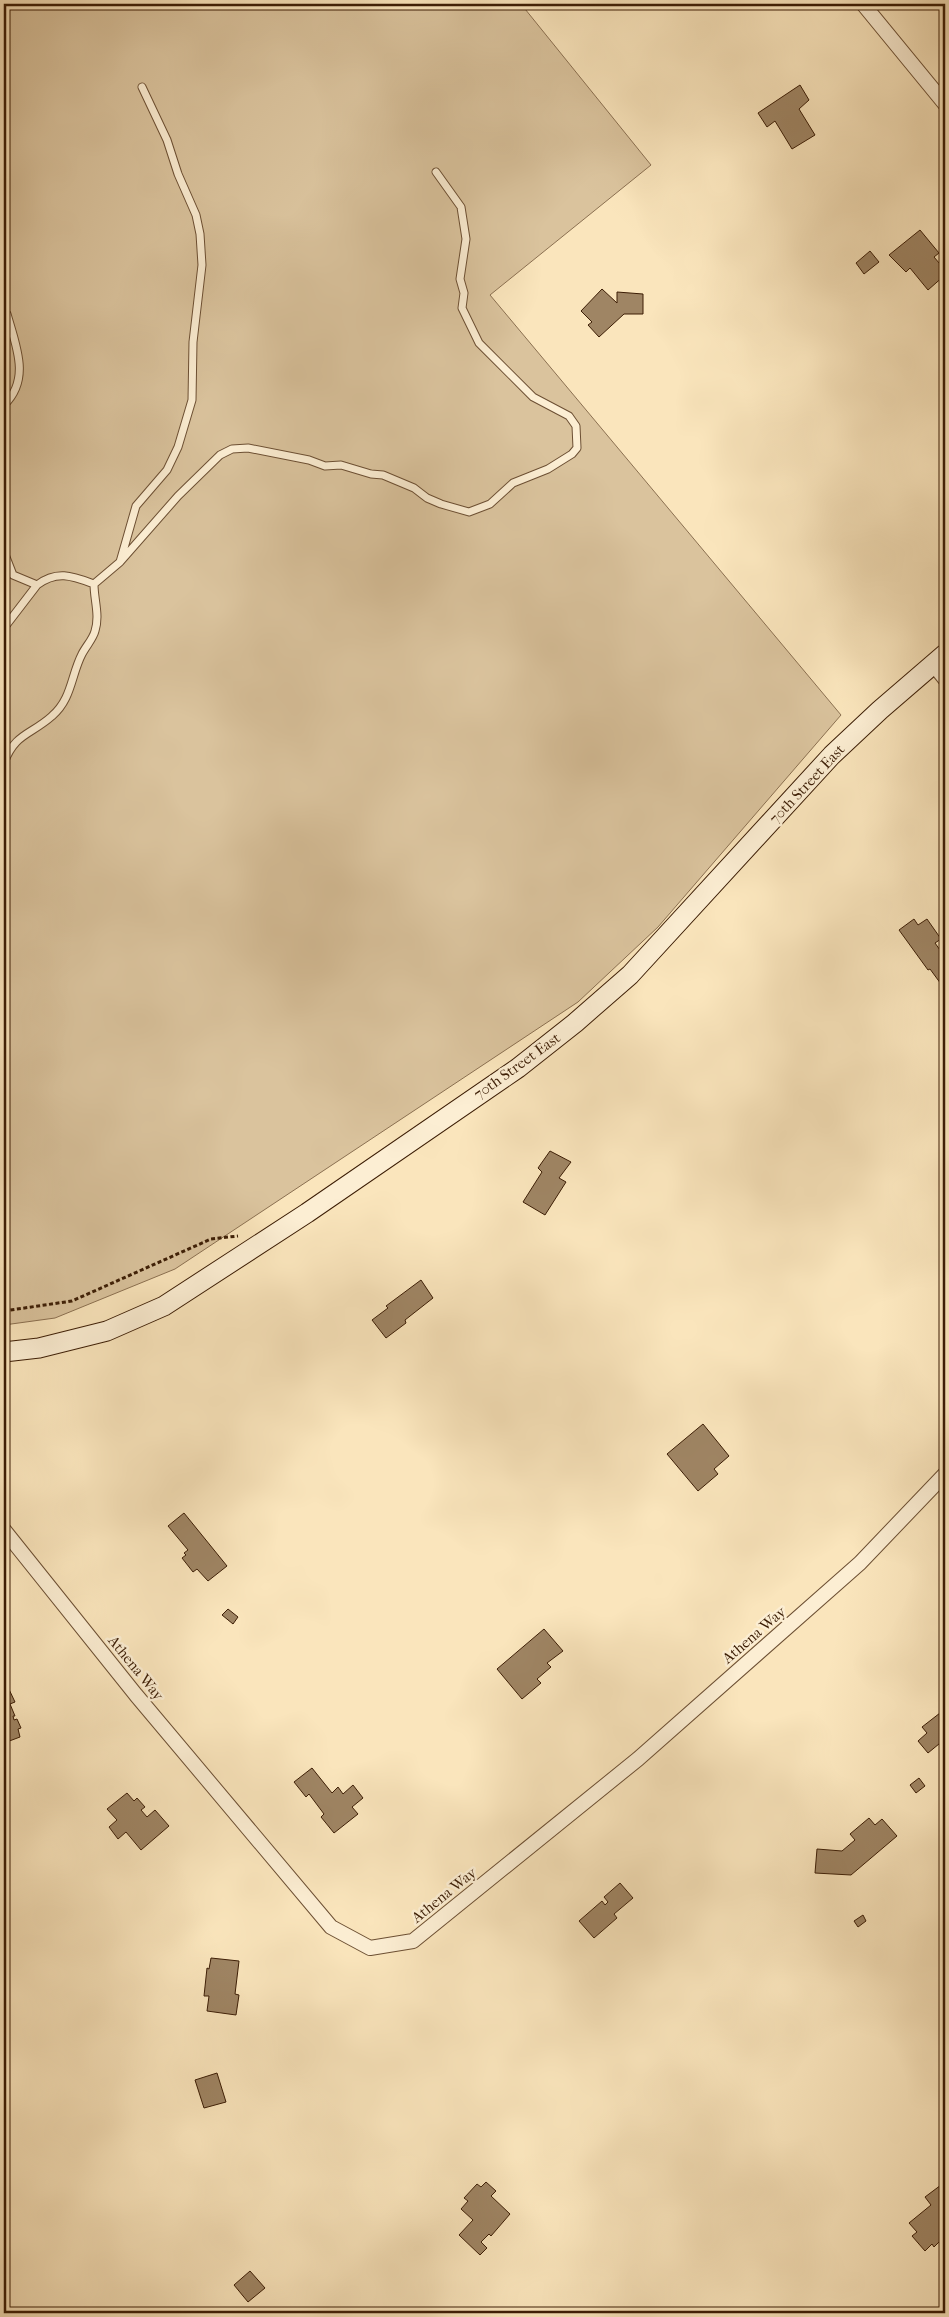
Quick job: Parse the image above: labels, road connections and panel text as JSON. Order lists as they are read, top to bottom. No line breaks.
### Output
{"streets":{"main road":["70th Street East"],"street":["Athena Way"]}}
